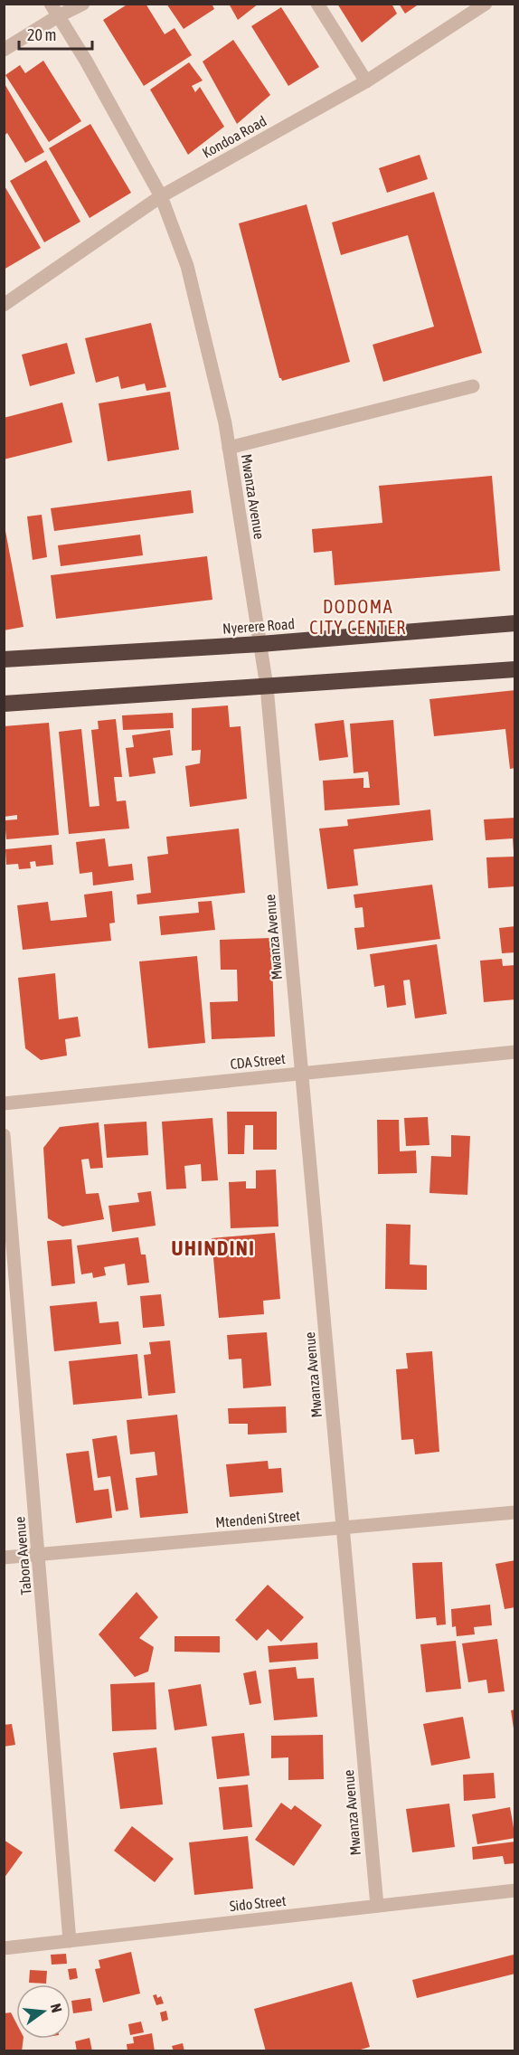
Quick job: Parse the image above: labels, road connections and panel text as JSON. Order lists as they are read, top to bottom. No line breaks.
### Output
{"streets":{"highway":["Nyerere Road"],"street":["Kondoa Road","Mwanza Avenue","CDA Street","Mtendeni Street","Tabora Avenue","Sido Street"]},"crossings":[["Kondoa Road","Mwanza Avenue"],["Mwanza Avenue","Nyerere Road"],["Mwanza Avenue","CDA Street"],["Mwanza Avenue","Mtendeni Street"],["Mwanza Avenue","Sido Street"],["Mtendeni Street","Tabora Avenue"],["Tabora Avenue","Sido Street"]],"districts":["DODOMA CITY CENTER","UHINDINI"],"scale_bar":"20 m","north":"right"}
